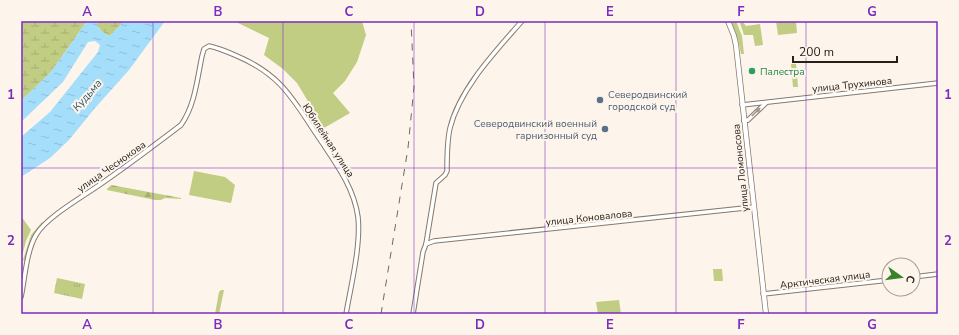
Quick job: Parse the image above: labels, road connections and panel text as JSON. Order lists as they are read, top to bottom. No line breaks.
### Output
{"streets":{"street":["улица Трухинова","Юбилейная улица","улица Чеснокова","улица Ломоносова","улица Коновалова","Арктическая улица"]},"crossings":[["улица Трухинова","улица Ломоносова"],["Юбилейная улица","улица Чеснокова"],["улица Ломоносова","улица Коновалова"],["улица Ломоносова","Арктическая улица"]],"water":["Кудьма"],"places":["Палестра","Северодвинский городской суд","Северодвинский военный гарнизонный суд"],"scale_bar":"200 m","north":"right","grid":{"columns":["A","B","C","D","E","F","G"],"rows":["1","2"]}}
